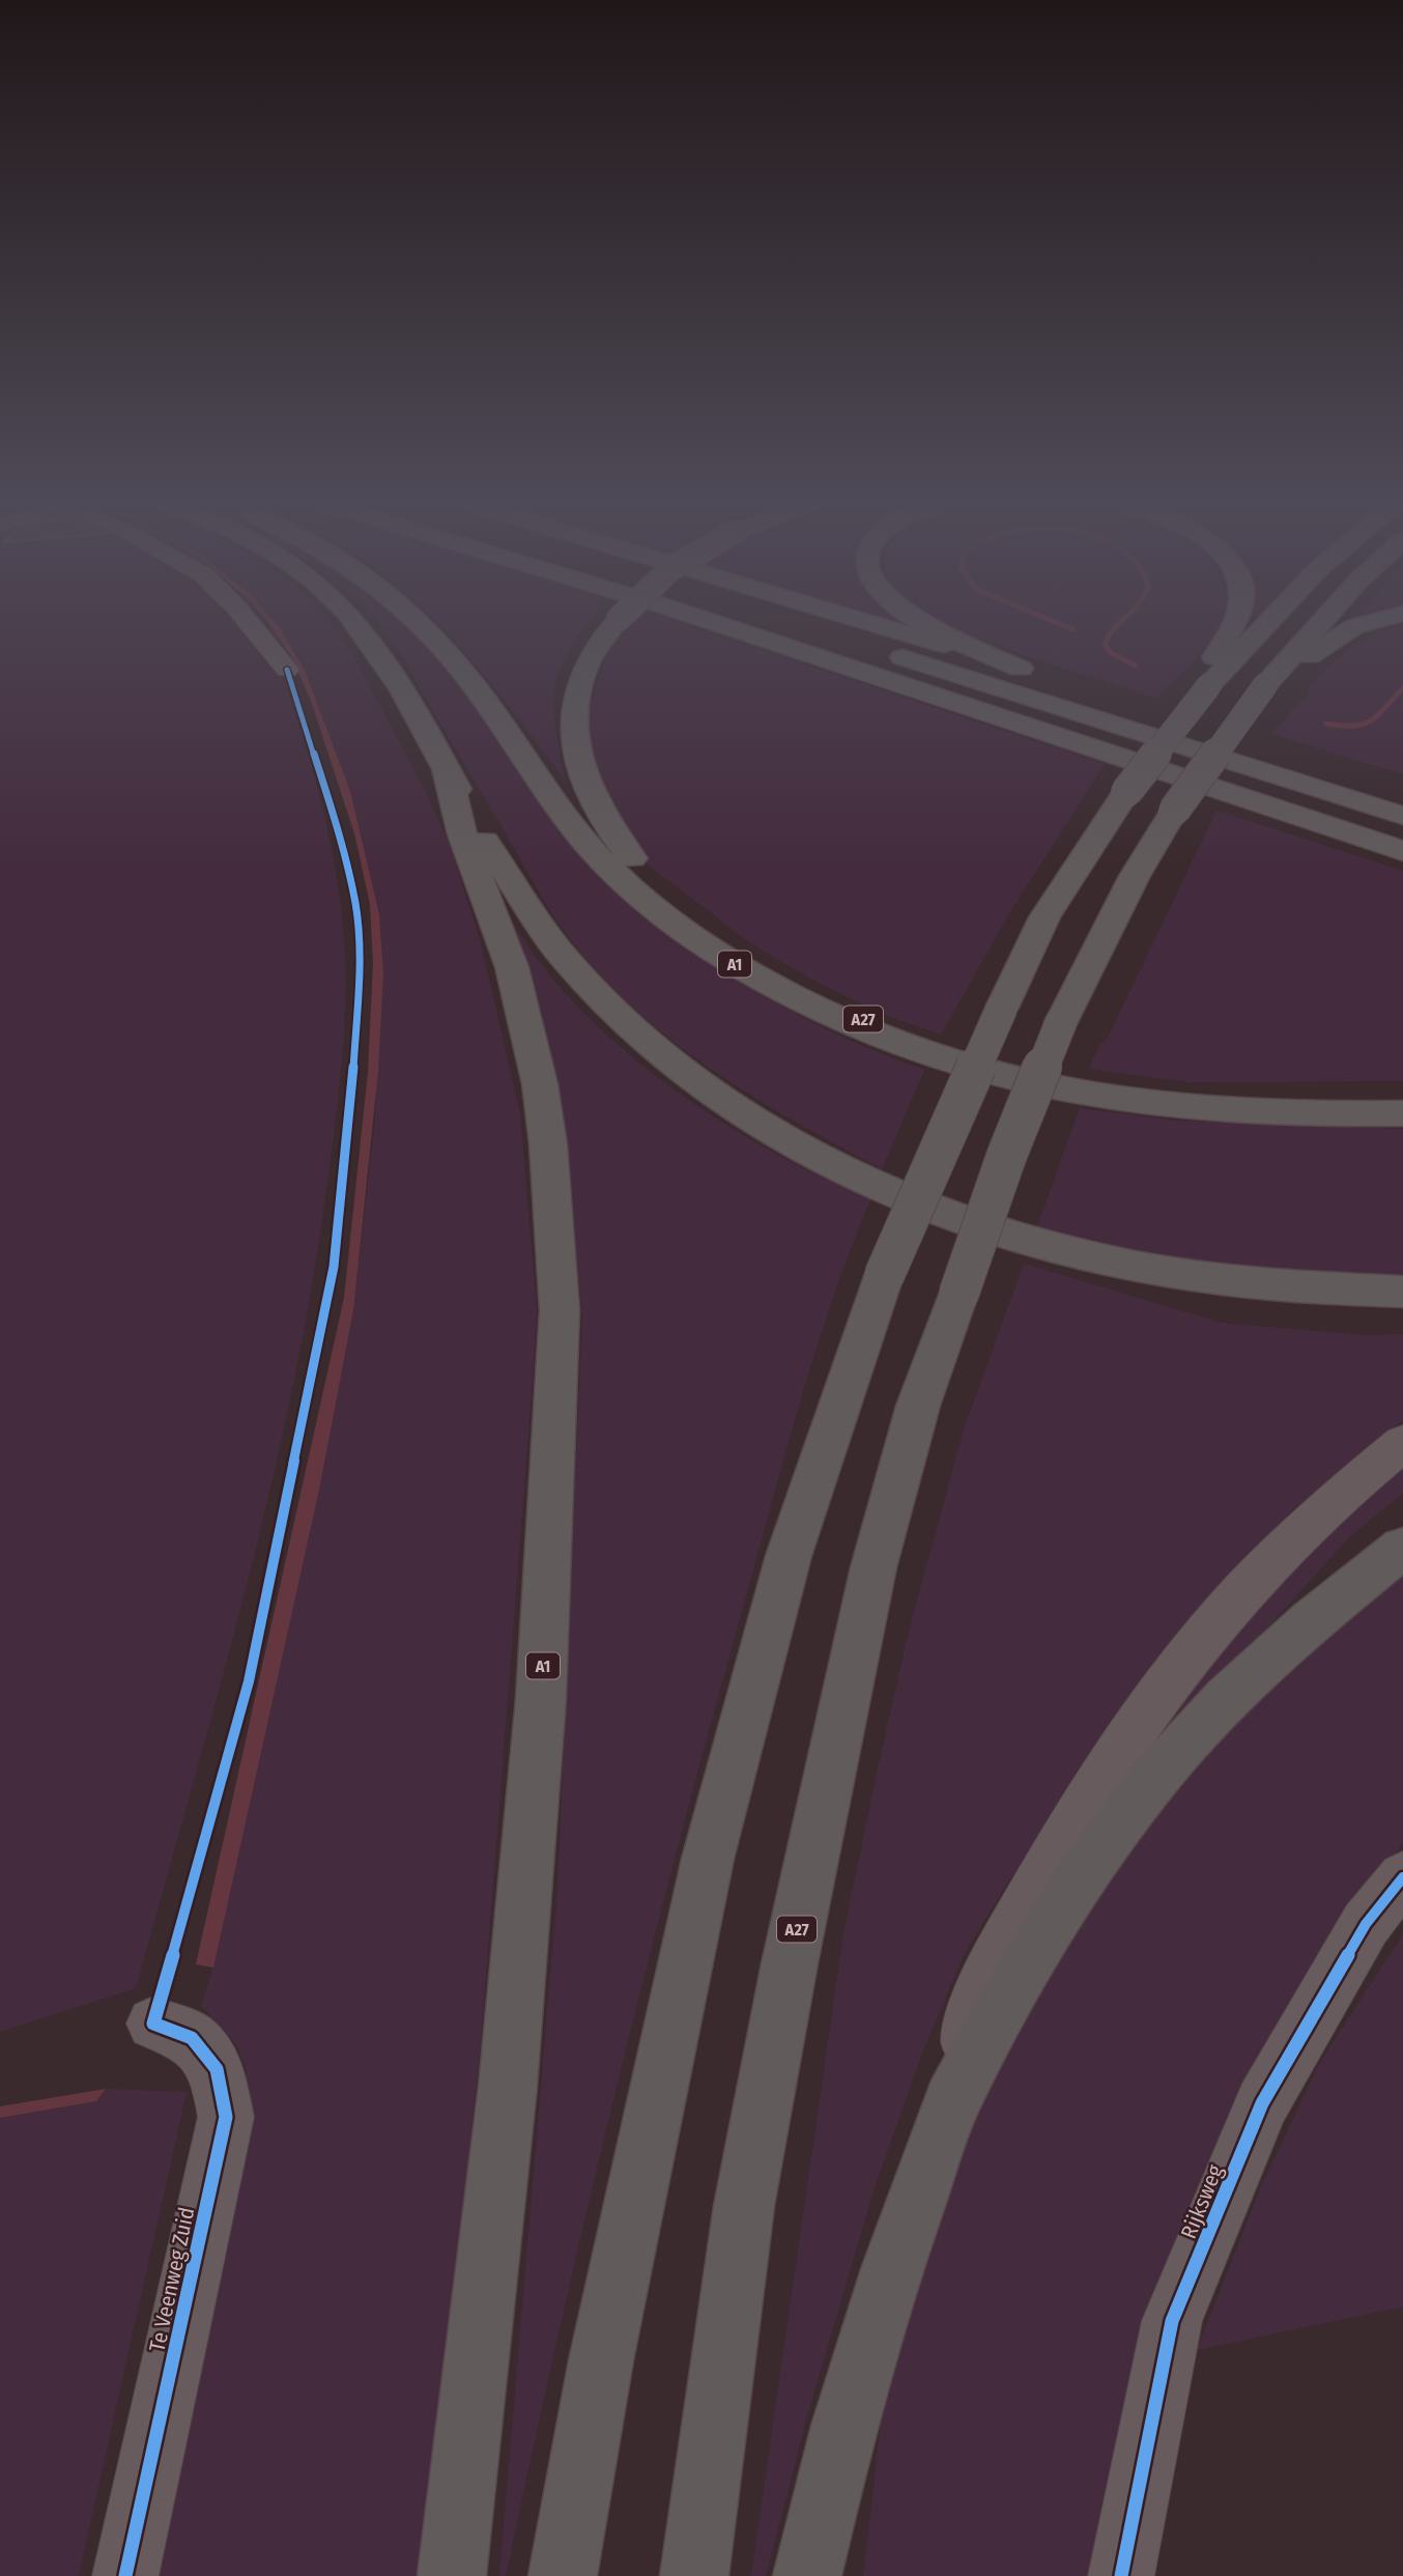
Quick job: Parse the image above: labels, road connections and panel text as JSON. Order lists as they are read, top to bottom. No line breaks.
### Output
{"streets":{"highway":["A1","A27"],"street":["Rijksweg","Te Veenweg Zuid"]}}
